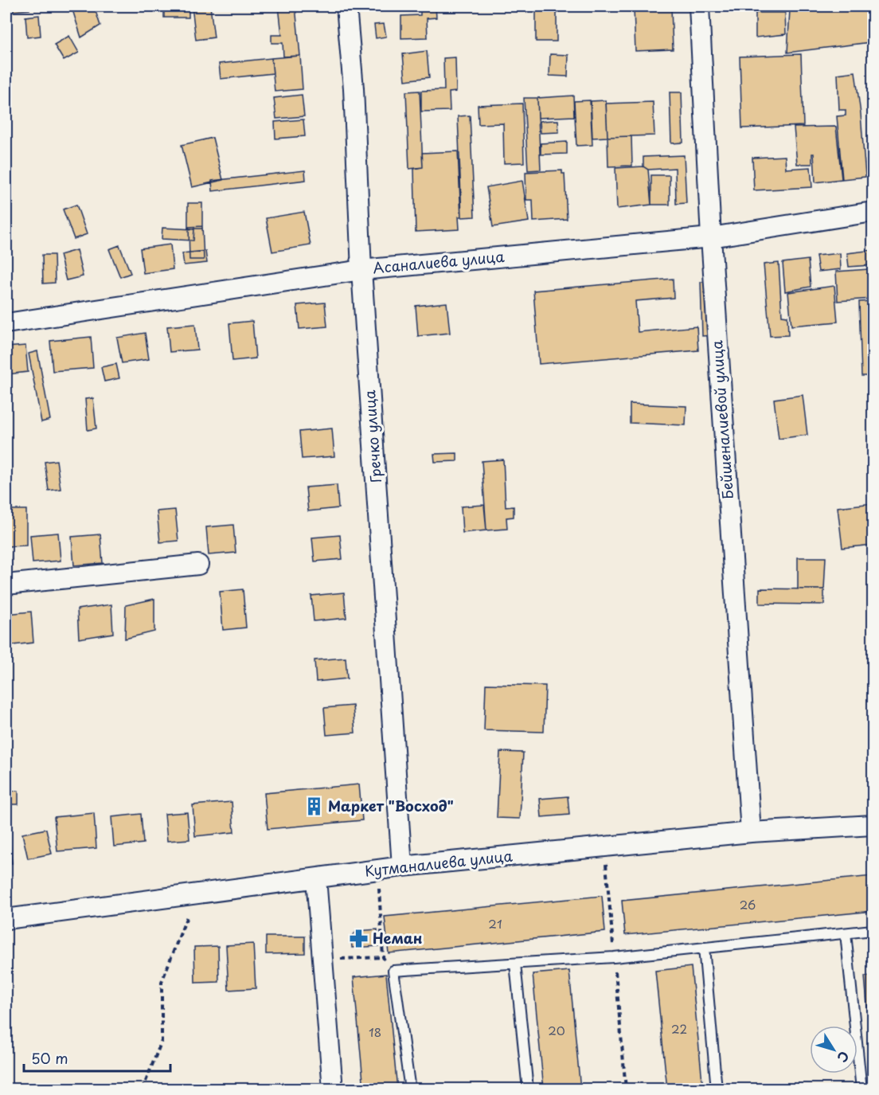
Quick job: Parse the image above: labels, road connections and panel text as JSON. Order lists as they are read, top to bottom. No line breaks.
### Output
{"streets":{"street":["Асаналиева улица","Бейшеналиевой улица","Гречко улица","Кутманалиева улица"]},"crossings":[["Асаналиева улица","Бейшеналиевой улица"],["Асаналиева улица","Гречко улица"],["Бейшеналиевой улица","Кутманалиева улица"],["Гречко улица","Кутманалиева улица"]],"places":{"building":["Маркет \"Восход\""],"pharmacy":["Неман"]},"house_numbers":["26","21","22","20","18"],"scale_bar":"50 m","north":"bottom right"}
